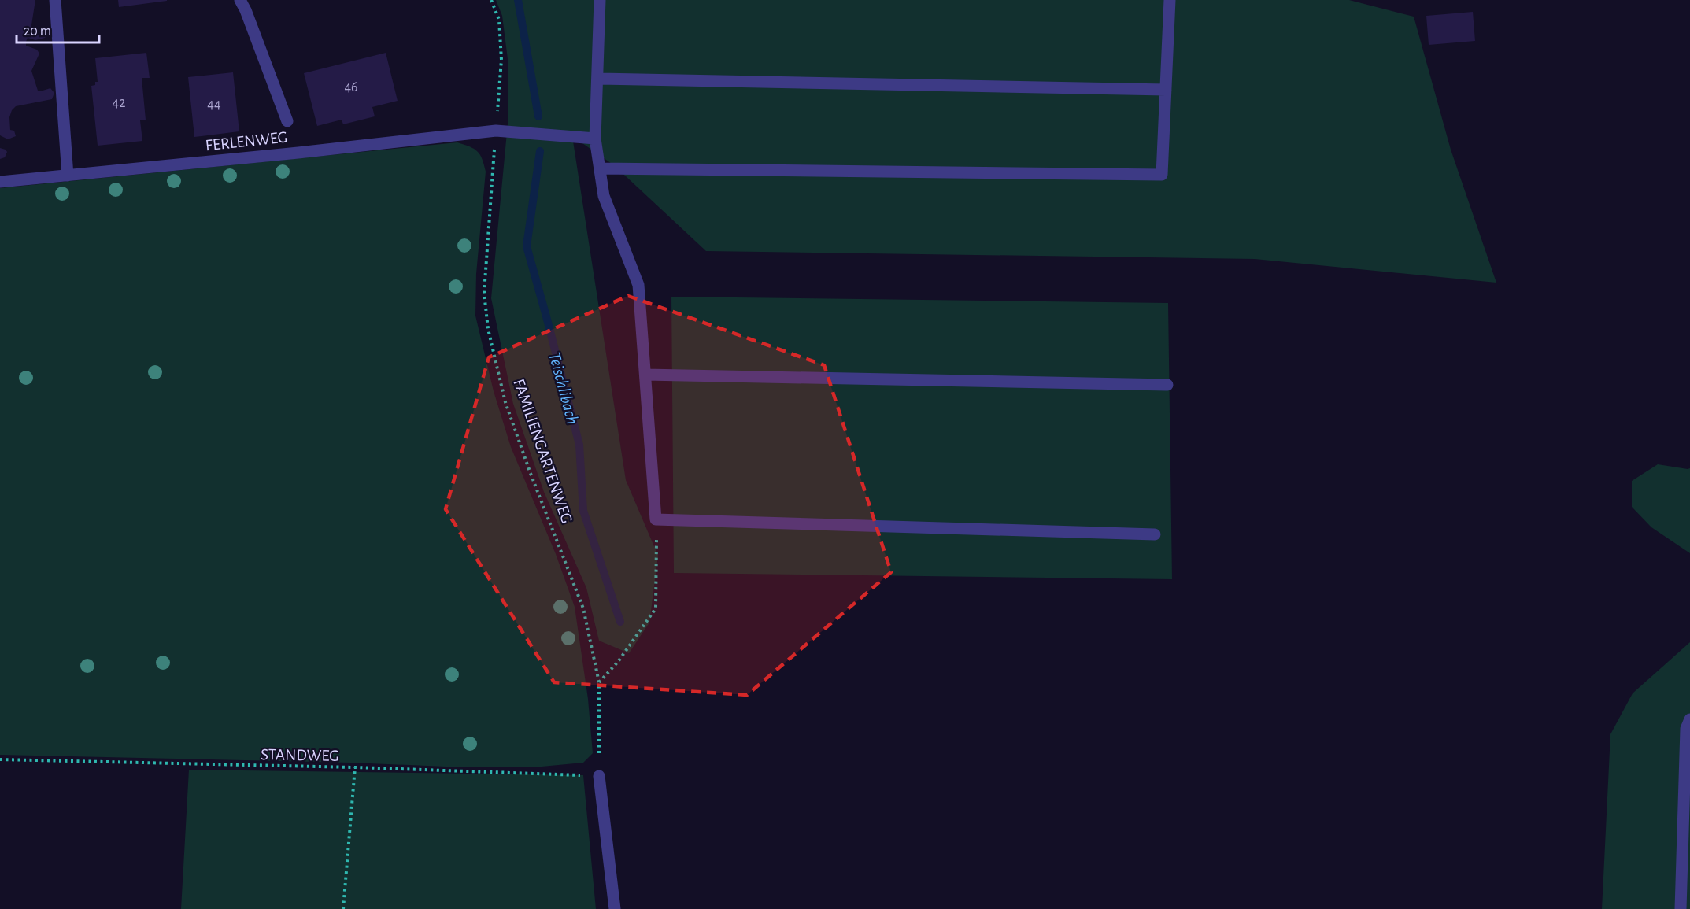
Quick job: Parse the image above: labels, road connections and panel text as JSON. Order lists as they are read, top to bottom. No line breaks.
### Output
{"streets":{"street":["FERLENWEG"],"path":["FAMILIENGARTENWEG","STANDWEG"]},"crossings":[["FERLENWEG","FAMILIENGARTENWEG"],["FAMILIENGARTENWEG","STANDWEG"]],"water":["Teischlibach"],"house_numbers":["46","42","44"],"scale_bar":"20 m"}
